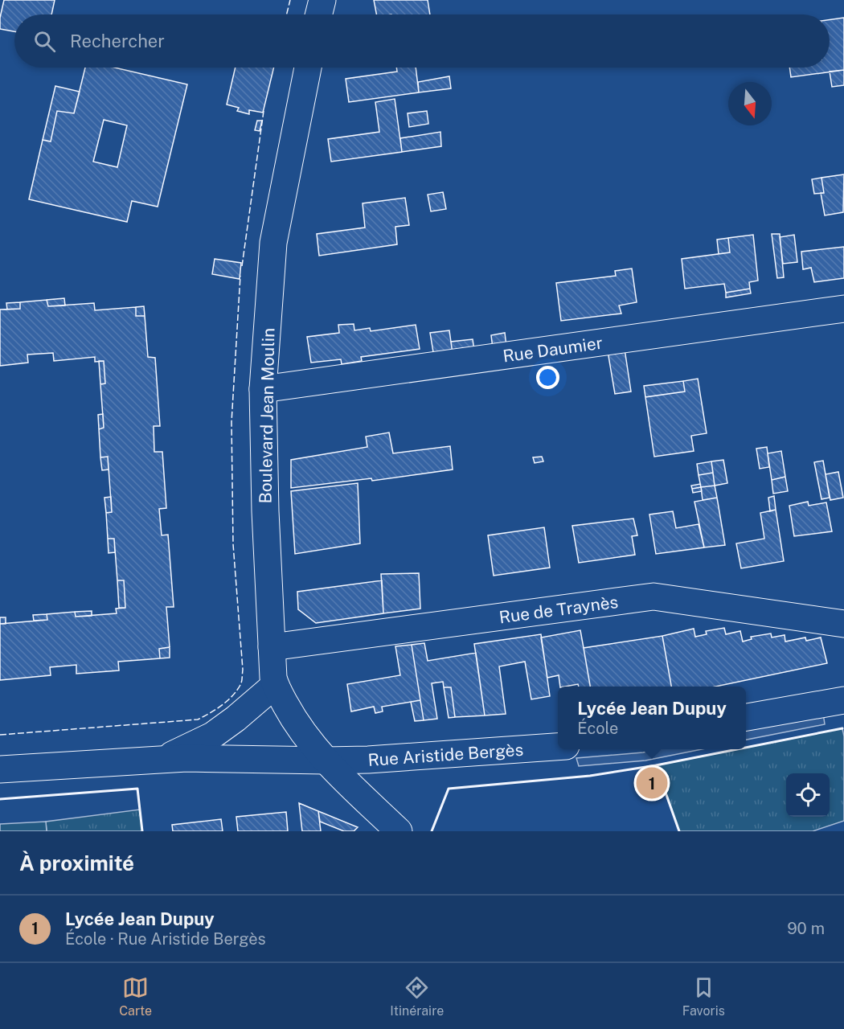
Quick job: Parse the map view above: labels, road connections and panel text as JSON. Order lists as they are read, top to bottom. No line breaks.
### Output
{"streets":{"street":["Rue Daumier","Boulevard Jean Moulin","Rue de Traynès","Rue Aristide Bergès"]},"crossings":[["Rue Daumier","Boulevard Jean Moulin"],["Boulevard Jean Moulin","Rue de Traynès"],["Boulevard Jean Moulin","Rue Aristide Bergès"]],"north":"bottom","page":{"search":"Rechercher","popup":["Lycée Jean Dupuy","École"],"pins":"1","heading":"À proximité","list":[{"mark":"1","name":"Lycée Jean Dupuy","note":"École · Rue Aristide Bergès","value":"90 m"}],"nav":["Carte","Itinéraire","Favoris"]}}
